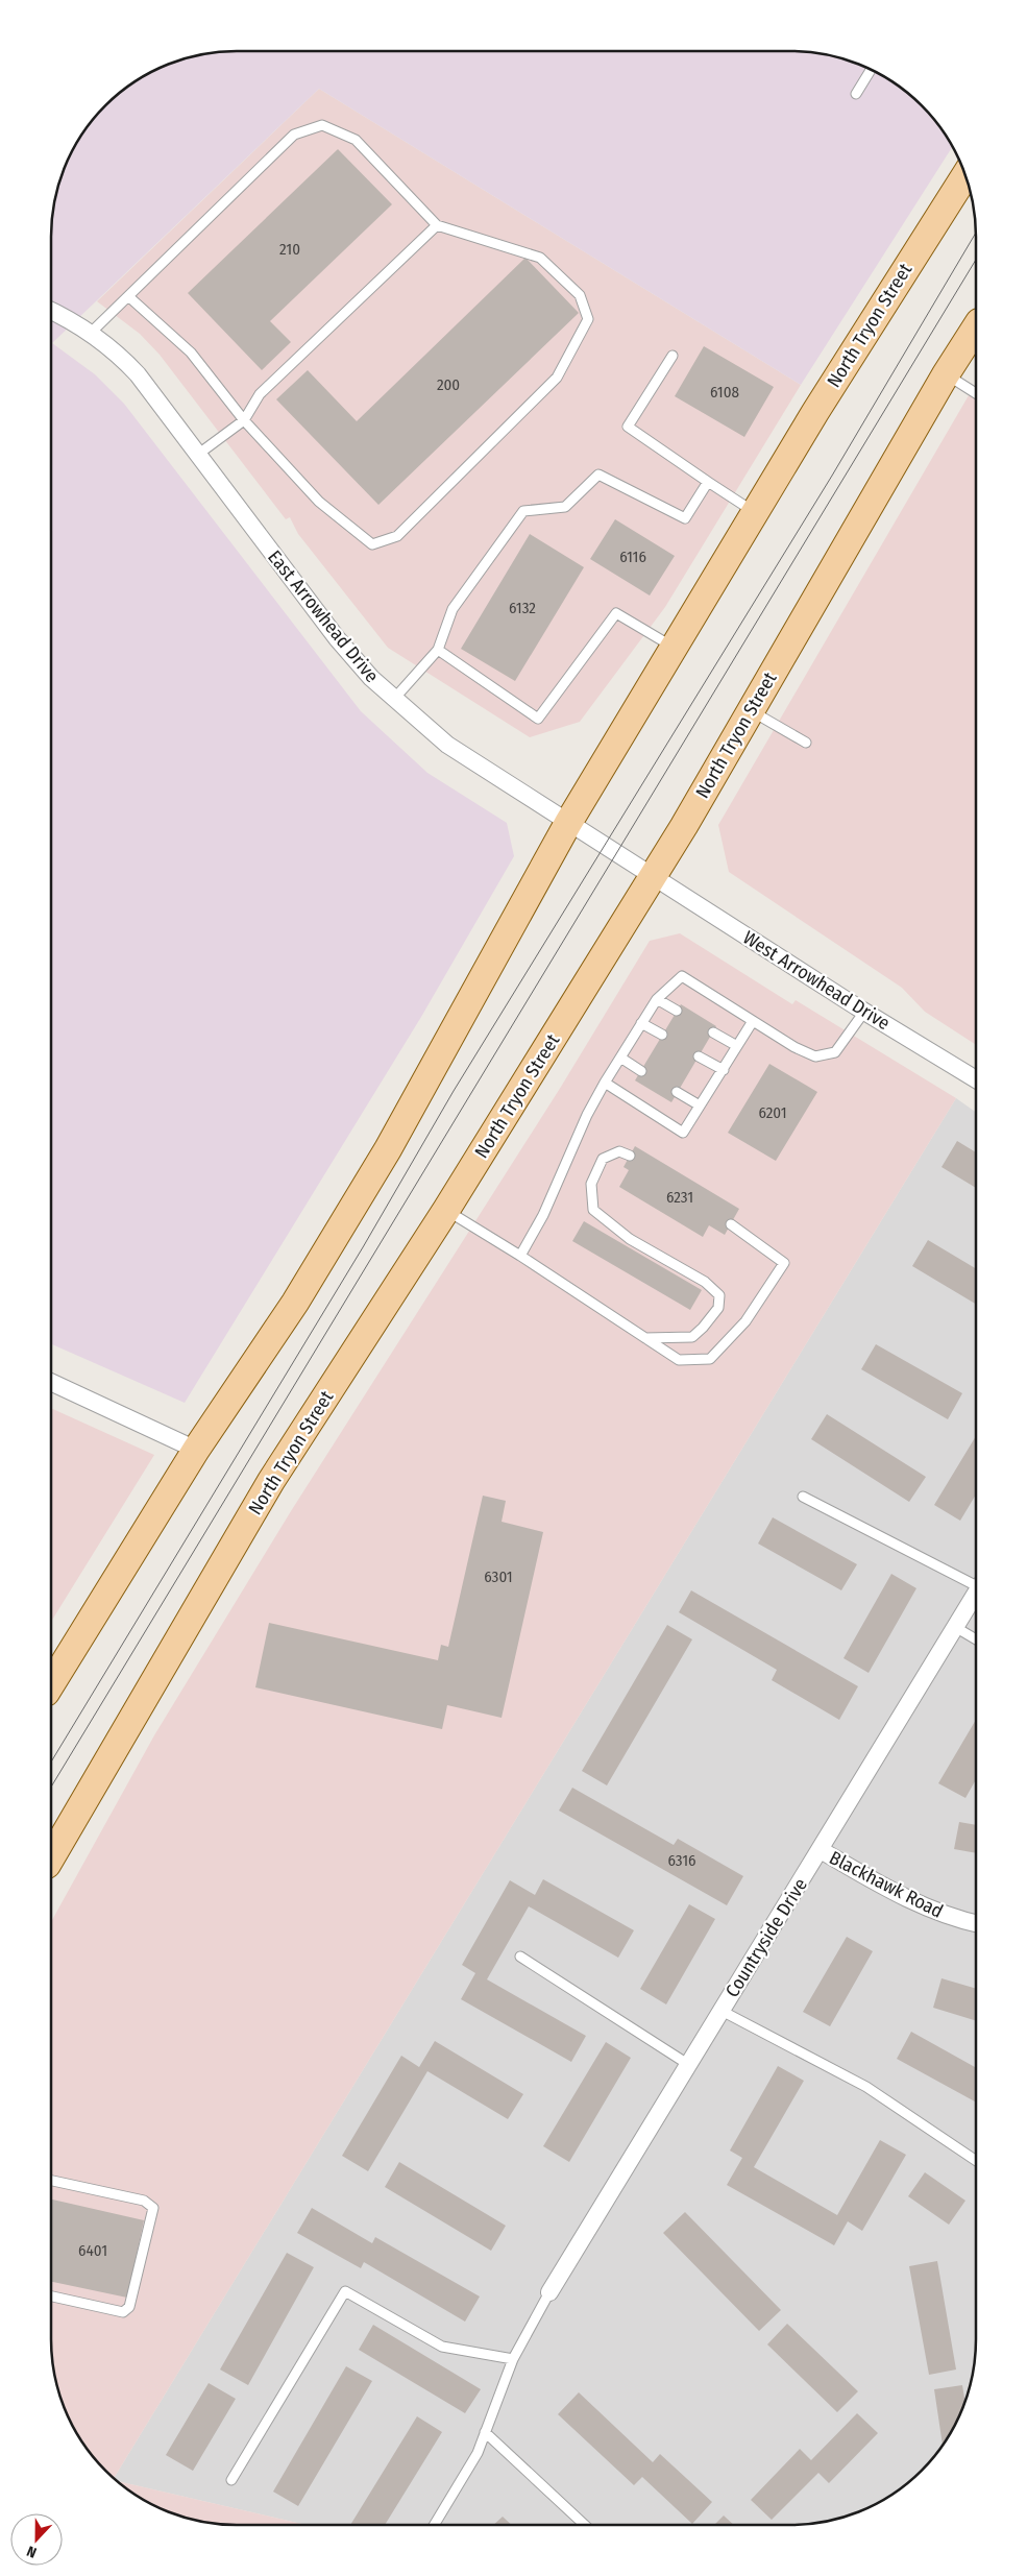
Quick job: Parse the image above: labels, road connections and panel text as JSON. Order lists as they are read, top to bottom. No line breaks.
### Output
{"streets":{"main road":["North Tryon Street"],"street":["East Arrowhead Drive","West Arrowhead Drive","Blackhawk Road","Countryside Drive"]},"crossings":[["North Tryon Street","East Arrowhead Drive"],["North Tryon Street","West Arrowhead Drive"],["East Arrowhead Drive","West Arrowhead Drive"],["Blackhawk Road","Countryside Drive"]],"house_numbers":["210","200","6108","6116","6132","6201","6231","6301","6316","6401"],"north":"bottom"}
